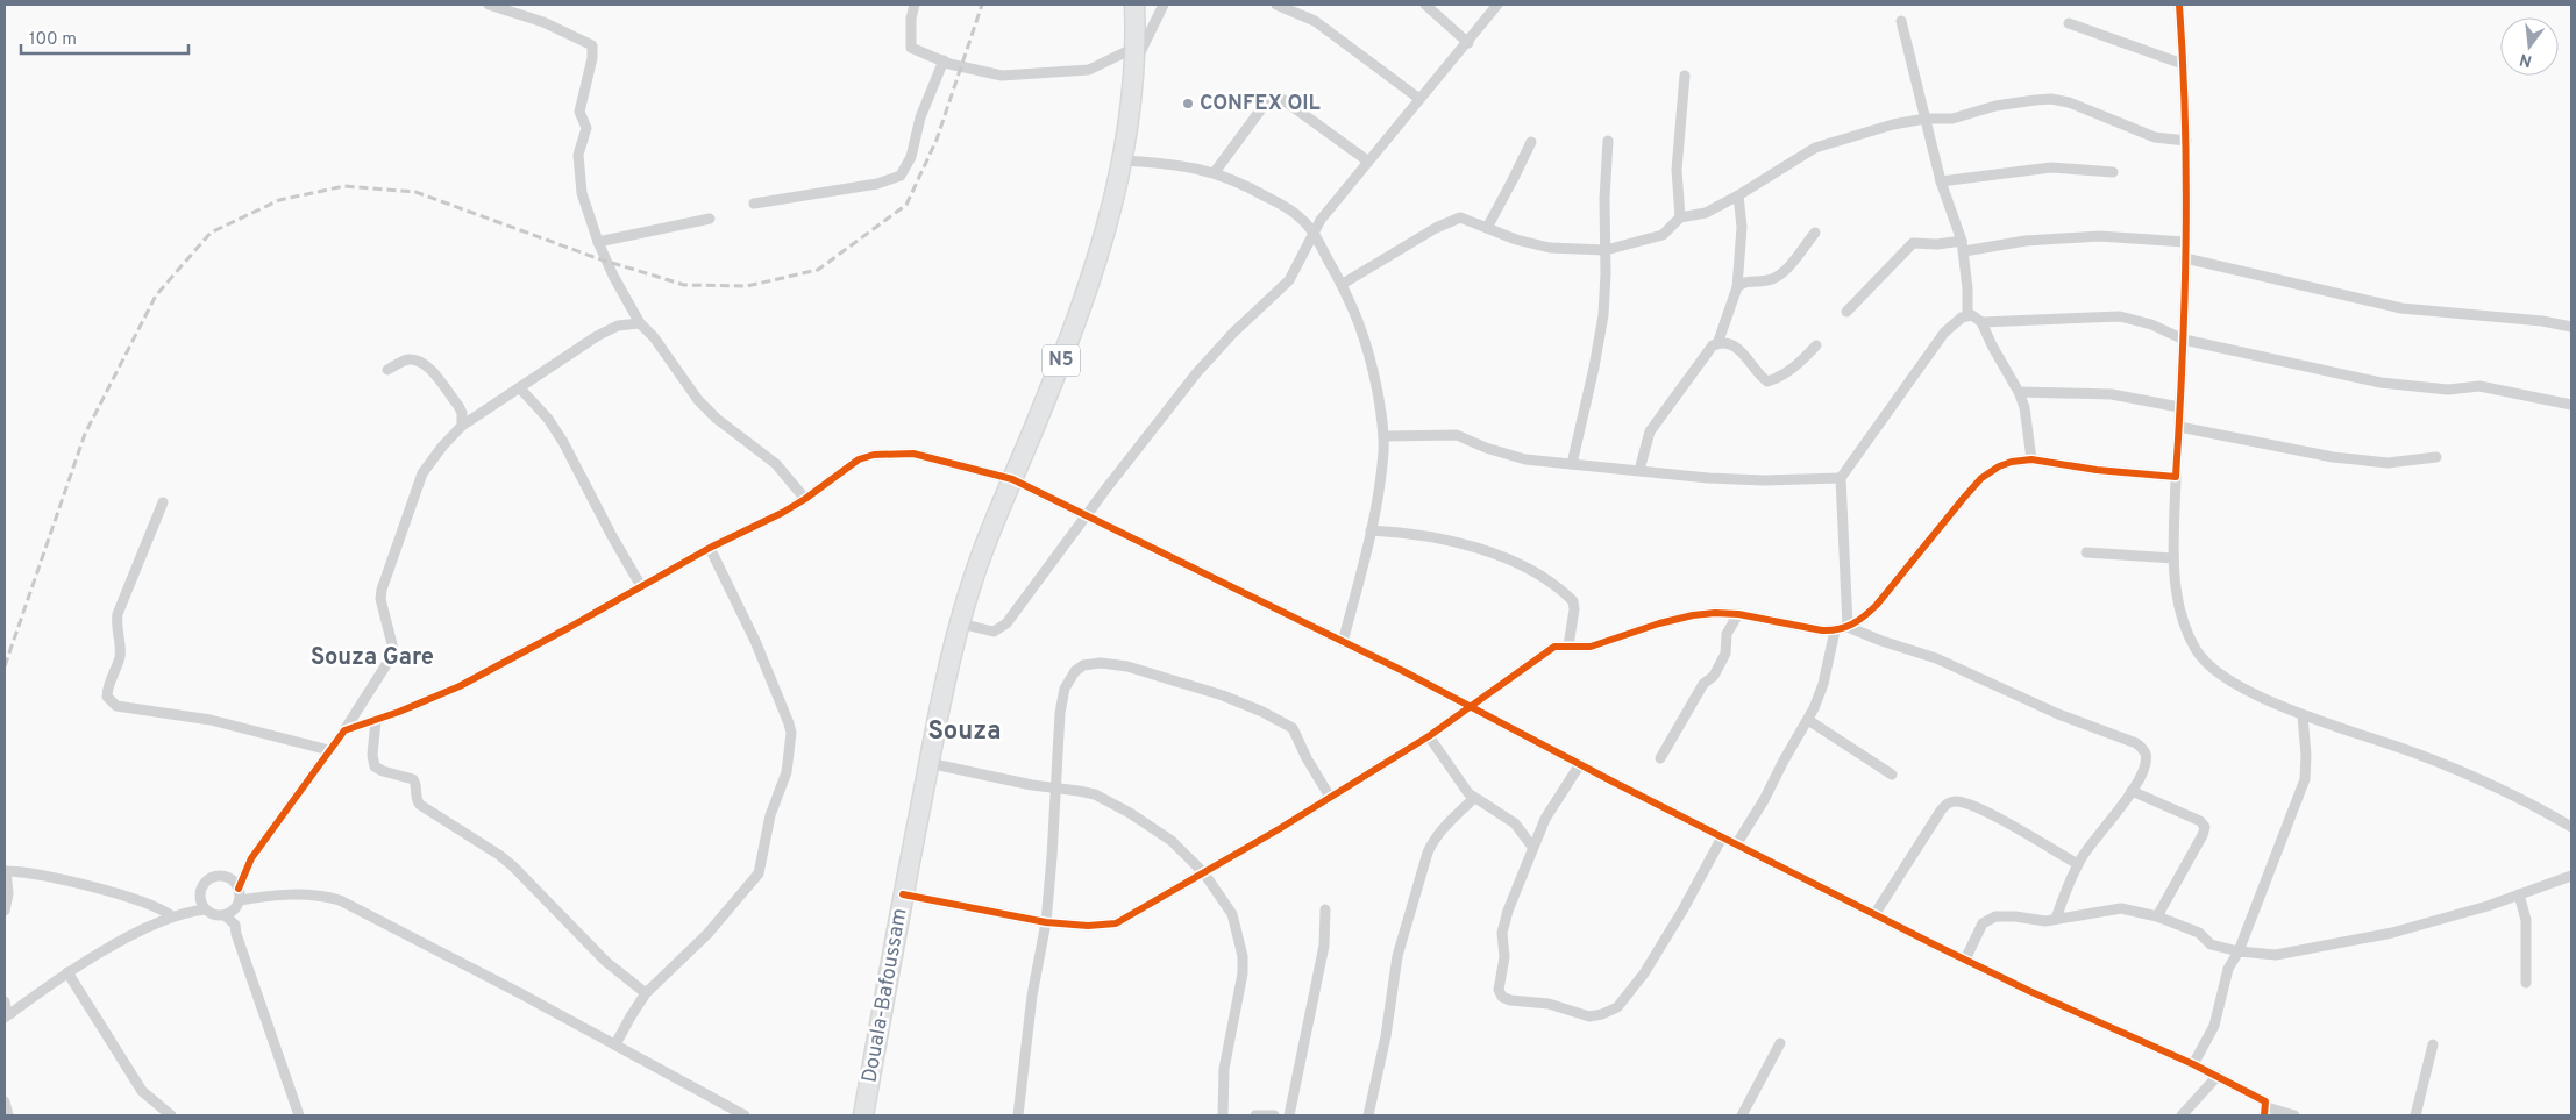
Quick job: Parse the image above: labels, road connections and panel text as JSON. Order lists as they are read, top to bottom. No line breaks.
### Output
{"streets":{"highway":["N5","Douala-Bafoussam"]},"districts":["Souza Gare","Souza"],"places":["CONFEX OIL"],"scale_bar":"100 m","north":"bottom"}
